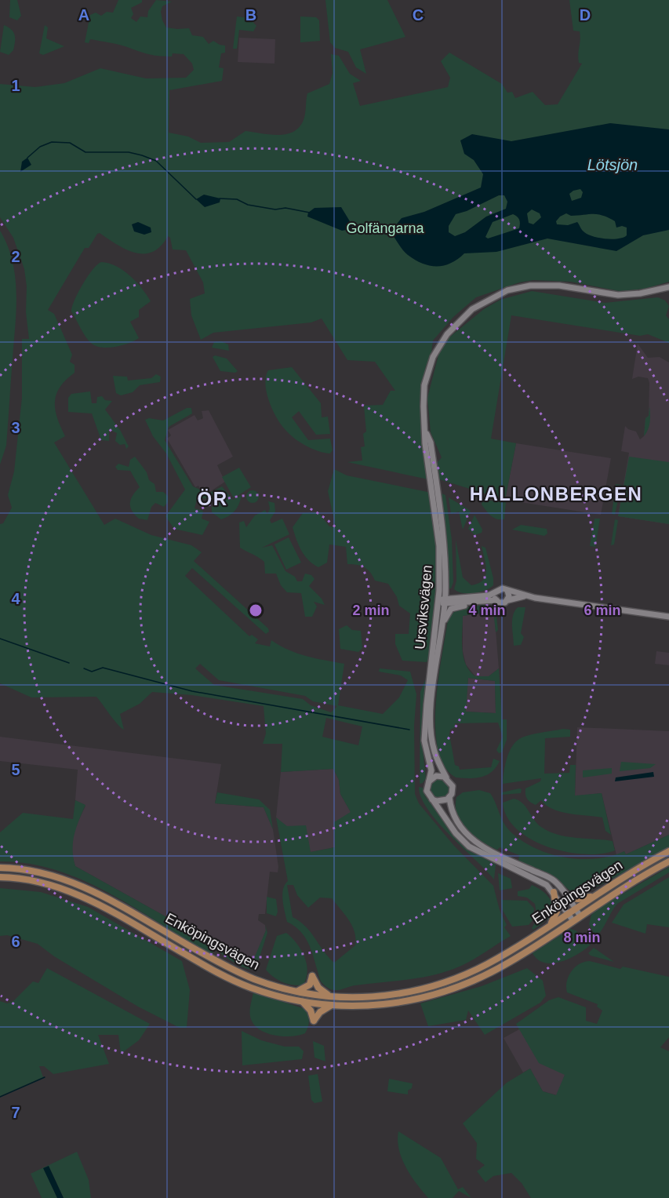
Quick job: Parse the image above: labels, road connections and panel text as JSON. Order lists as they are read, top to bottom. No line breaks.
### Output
{"streets":{"main road":["Enköpingsvägen"],"street":["Ursviksvägen"]},"districts":["HALLONBERGEN","ÖR"],"water":["Lötsjön"],"parks":["Golfängarna"],"grid":{"columns":["A","B","C","D"],"rows":["1","2","3","4","5","6","7"]},"rings":["2 min","4 min","6 min","8 min"]}
